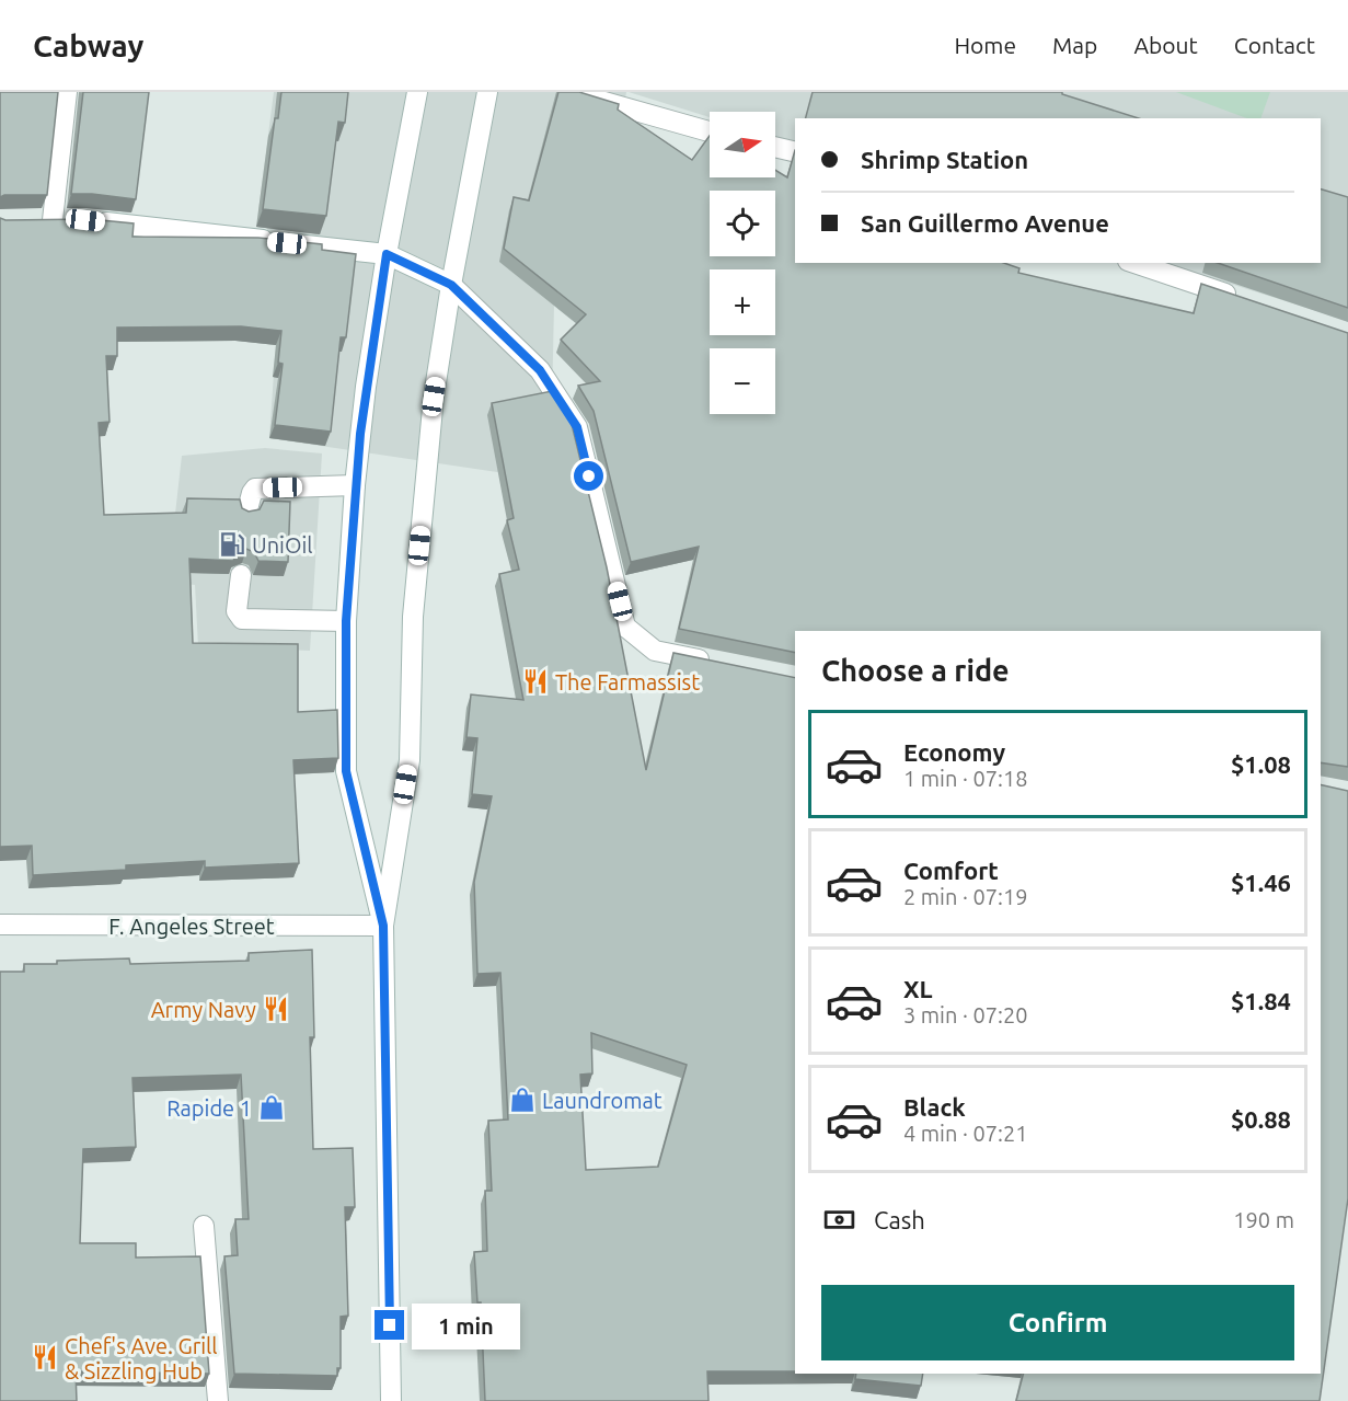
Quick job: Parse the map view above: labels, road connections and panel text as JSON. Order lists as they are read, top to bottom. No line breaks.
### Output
{"streets":{"main road":["F. Angeles Street"]},"places":{"fuel station":["UniOil"],"restaurant":["The Farmassist","Army Navy","Chef's Ave. Grill & Sizzling Hub"],"shop":["Laundromat","Rapide 1"]},"north":"right","page":{"header":"Cabway","nav":["Home","Map","About","Contact"],"map_buttons":["+","−"],"banner":["Shrimp Station","San Guillermo Avenue"],"heading":"Choose a ride","list":[{"name":"Economy","note":"1 min · 07:18","value":"$1.08"},{"name":"Comfort","note":"2 min · 07:19","value":"$1.46"},{"name":"XL","note":"3 min · 07:20","value":"$1.84"},{"name":"Black","note":"4 min · 07:21","value":"$0.88"}],"pay":["Cash","190 m"],"buttons":"Confirm","bubble":"1 min"}}
